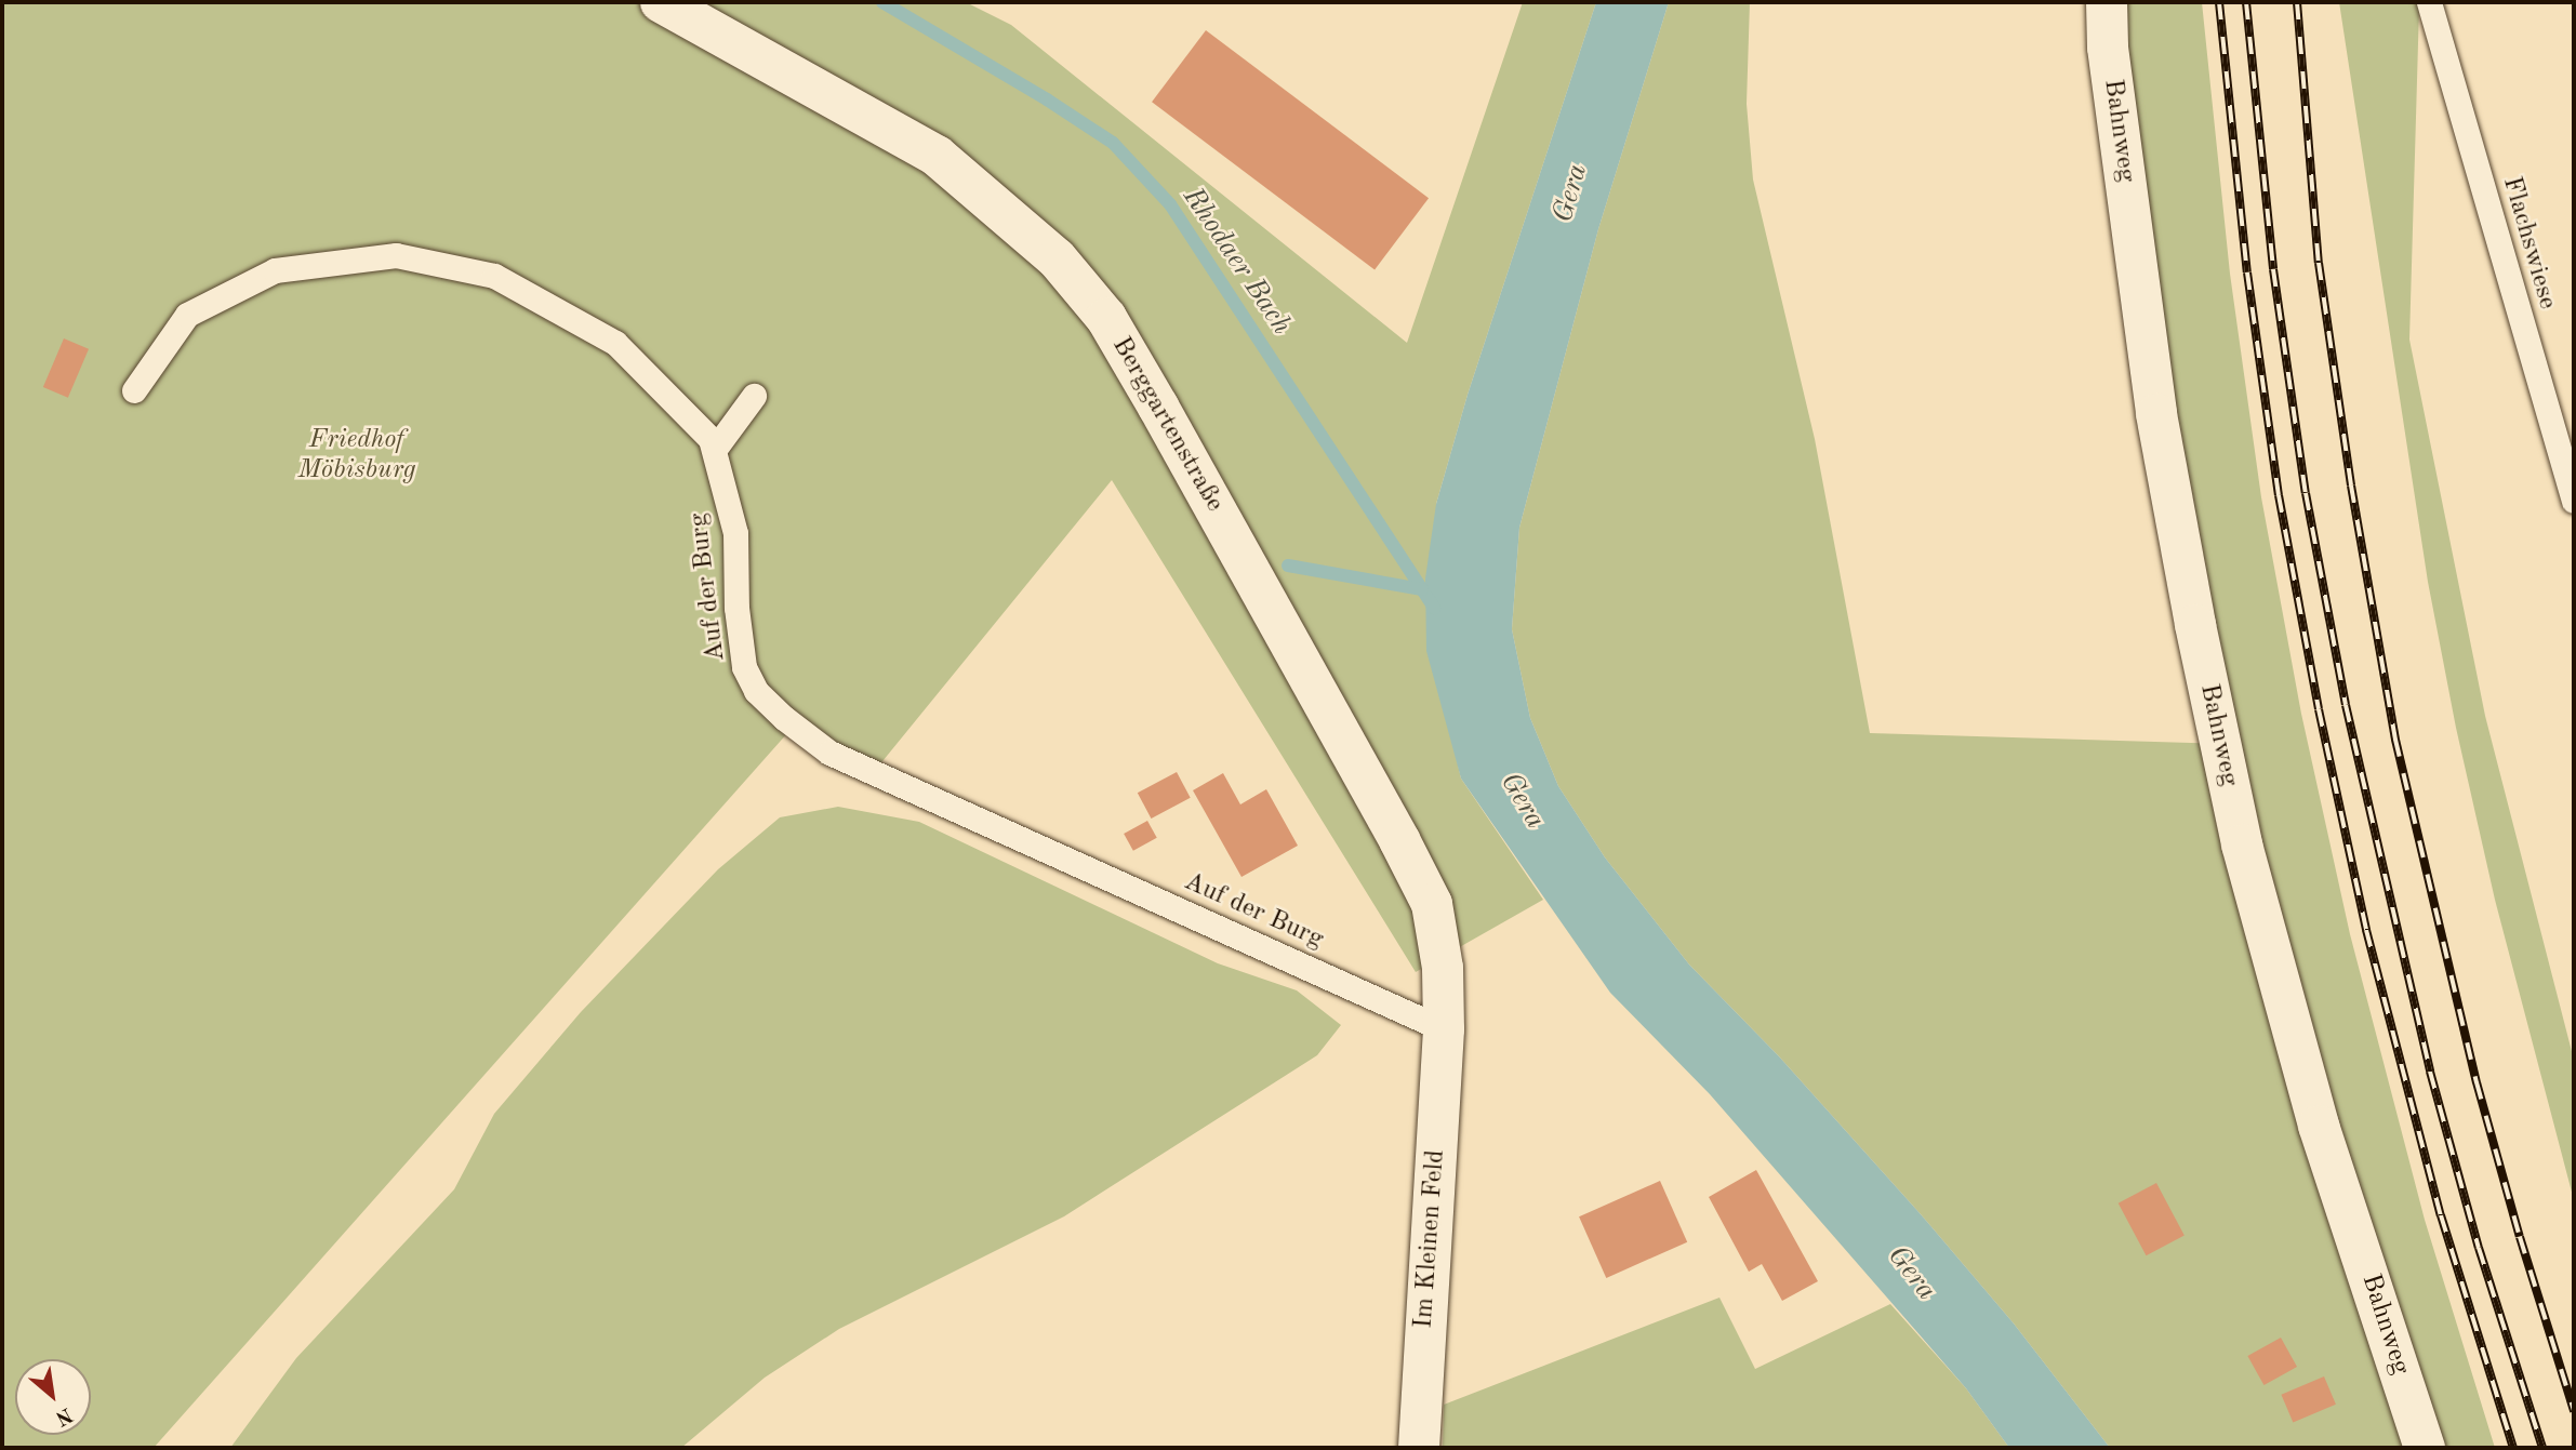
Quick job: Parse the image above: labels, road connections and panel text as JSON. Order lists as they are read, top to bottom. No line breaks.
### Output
{"streets":{"street":["Bahnweg","Berggartenstraße","Im Kleinen Feld"],"lane":["Flachswiese","Auf der Burg"]},"crossings":[["Berggartenstraße","Auf der Burg"],["Berggartenstraße","Im Kleinen Feld"],["Auf der Burg","Im Kleinen Feld"]],"water":["Gera","Rhodaer Bach"],"parks":["Friedhof Möbisburg"],"north":"bottom right"}
